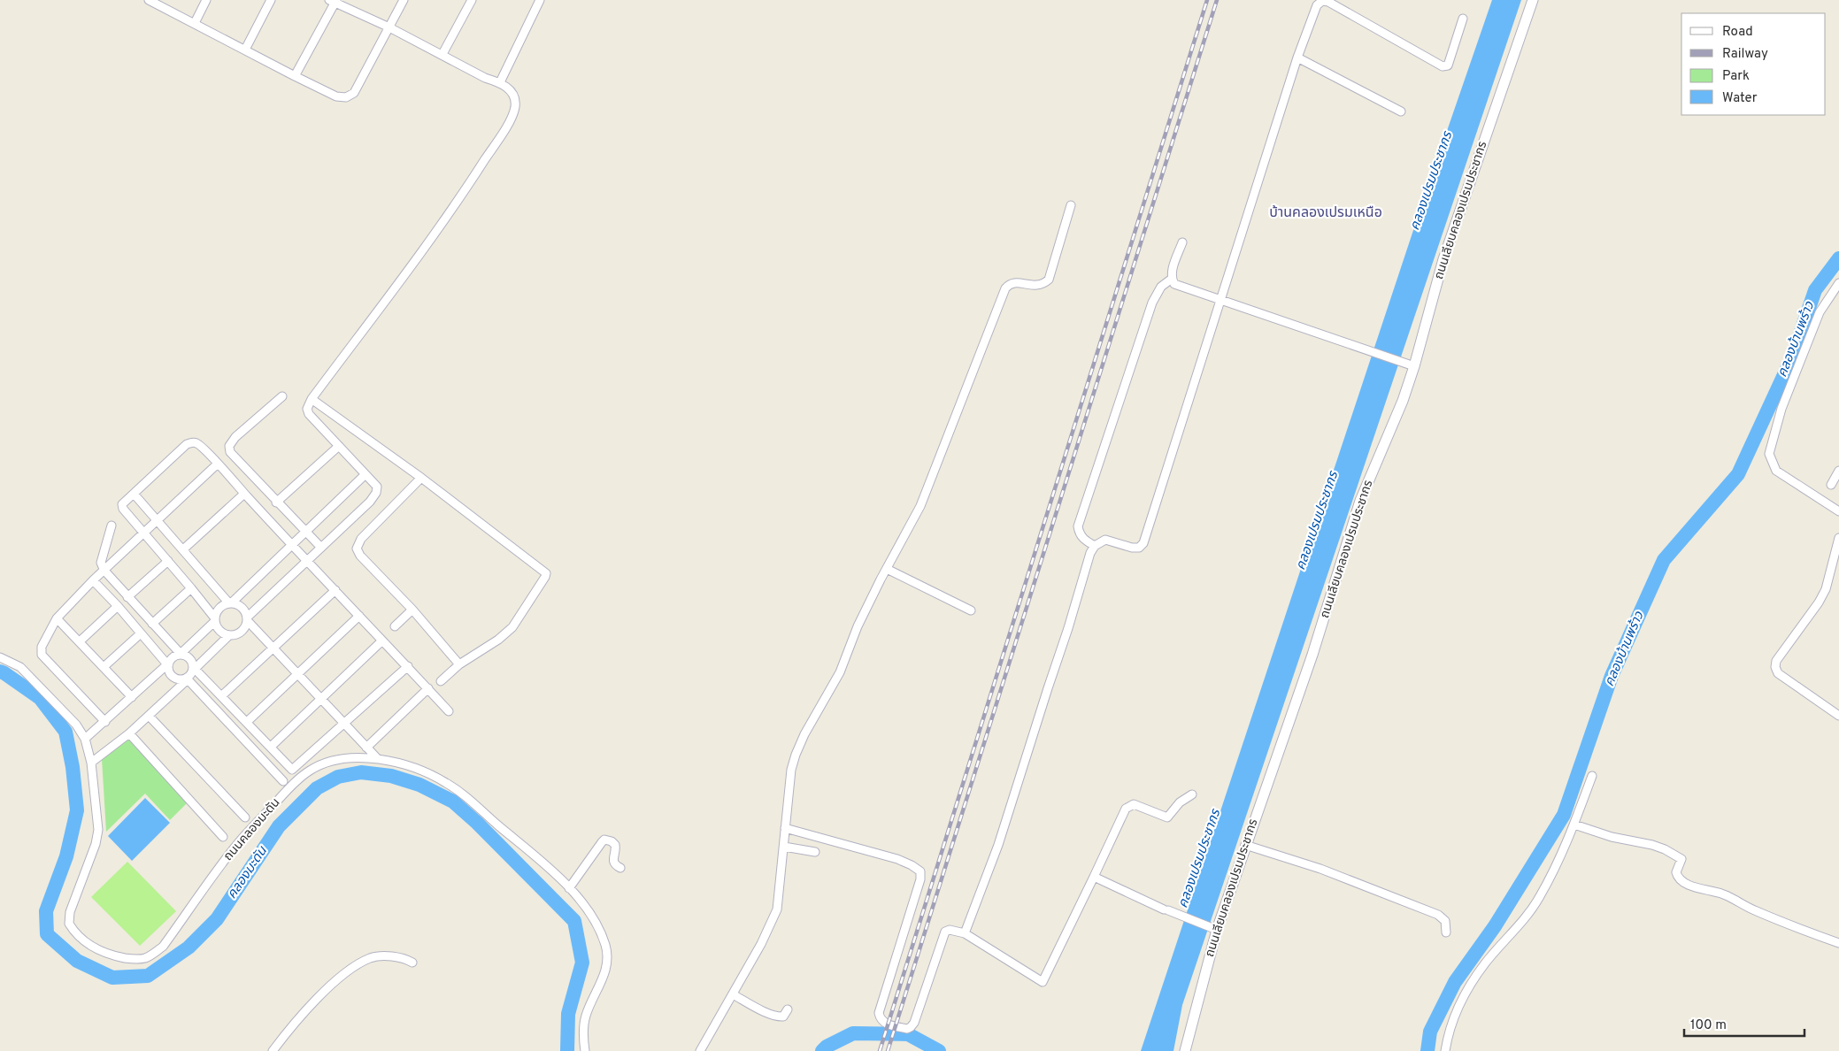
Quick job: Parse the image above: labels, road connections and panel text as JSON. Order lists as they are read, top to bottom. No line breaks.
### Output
{"streets":{"street":["ถนนเลียบคลองเปรมประชากร","ถนนคลองมะดัน"]},"districts":["บ้านคลองเปรมเหนือ"],"water":["คลองเปรมประชากร","คลองบ้านพร้าว","คลองมะดัน"],"legend":["Road","Railway","Park","Water"],"scale_bar":"100 m"}
